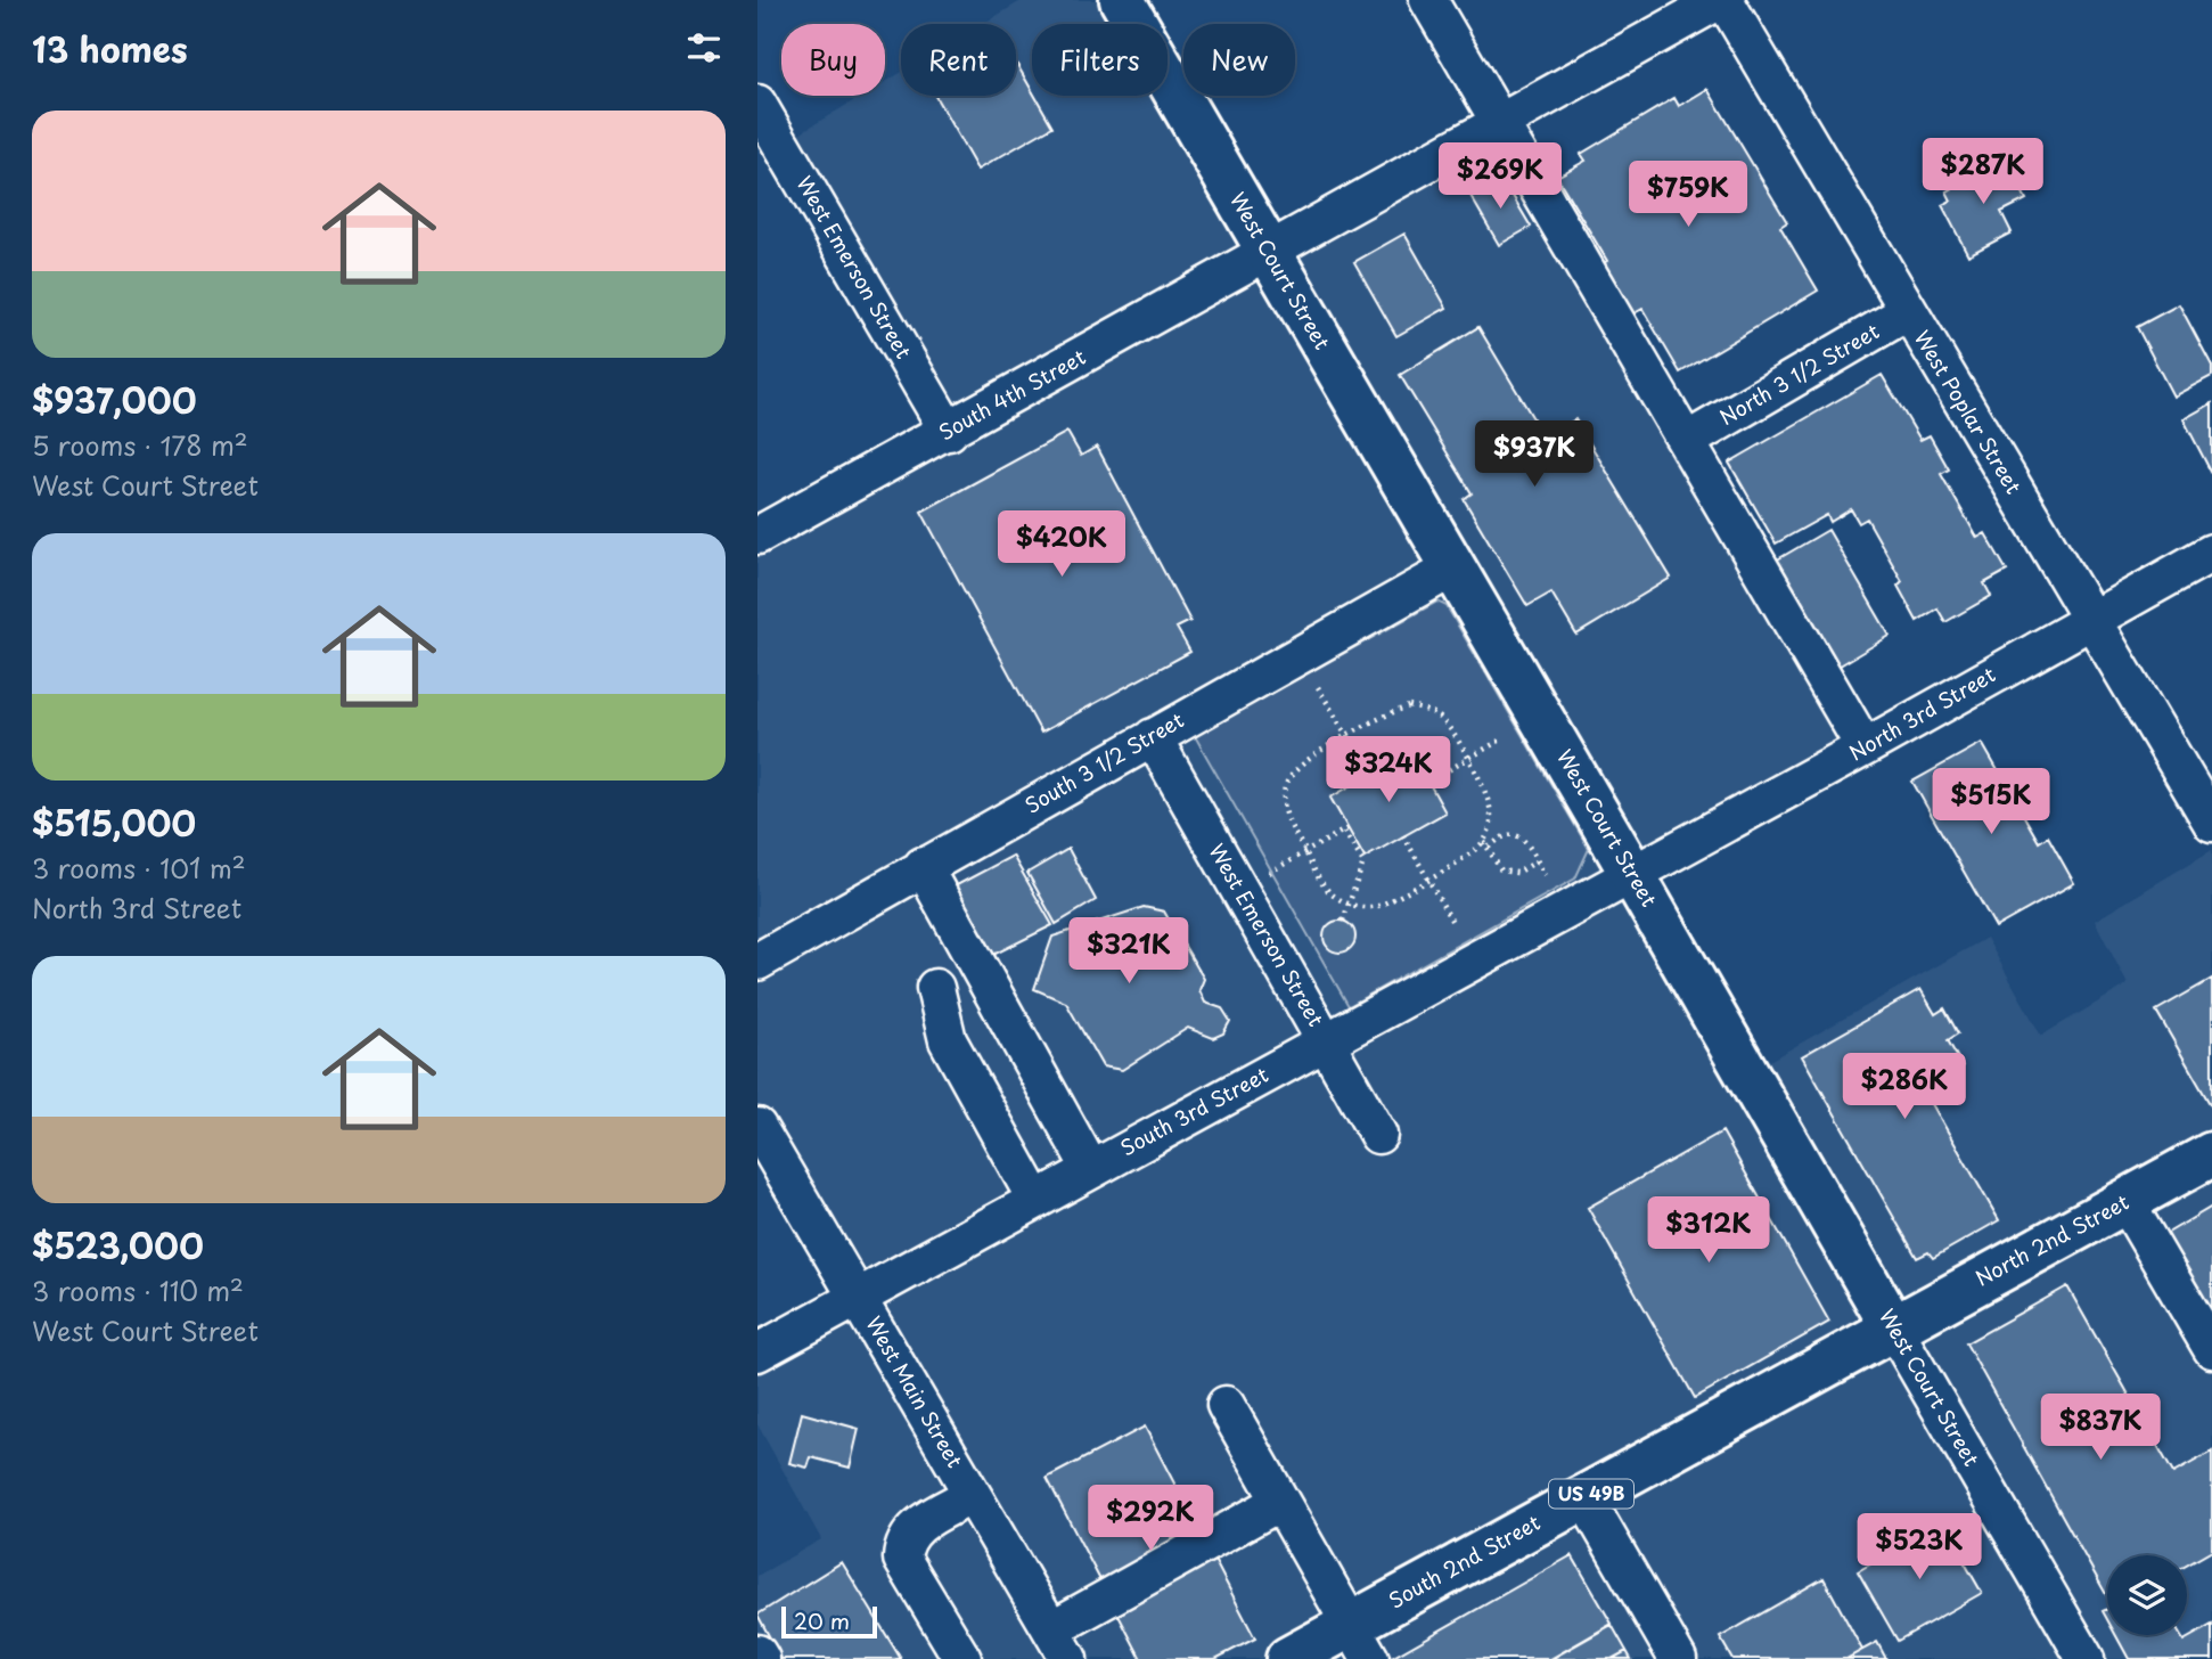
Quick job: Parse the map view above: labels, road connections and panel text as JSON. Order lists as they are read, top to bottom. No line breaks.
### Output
{"streets":{"main road":["West Court Street","North 2nd Street","US 49B","South 2nd Street"],"street":["West Emerson Street","North 3 1/2 Street","South 4th Street","West Poplar Street","North 3rd Street","South 3 1/2 Street","South 3rd Street","West Main Street"]},"crossings":[["West Emerson Street","South 4th Street"],["West Emerson Street","South 3 1/2 Street"],["West Emerson Street","South 3rd Street"],["West Court Street","South 4th Street"],["West Court Street","North 3rd Street"],["West Court Street","South 3 1/2 Street"],["West Court Street","South 3rd Street"],["West Court Street","North 2nd Street"],["West Court Street","South 2nd Street"],["North 3 1/2 Street","West Poplar Street"],["South 4th Street","West Poplar Street"],["West Poplar Street","North 3rd Street"],["North 3rd Street","South 3rd Street"],["South 3rd Street","West Main Street"],["North 2nd Street","South 2nd Street"]],"scale_bar":"20 m","page":{"heading":"13 homes","chip":["Buy","Rent","Filters","New"],"list":[{"name":"$937,000","note":"5 rooms · 178 m² · West Court Street"},{"name":"$515,000","note":"3 rooms · 101 m² · North 3rd Street"},{"name":"$523,000","note":"3 rooms · 110 m² · West Court Street"}],"price":["$287K","$269K","$759K","$937K","$420K","$324K","$515K","$321K","$286K","$312K","$837K","$292K","$523K"],"scale":"20 m"}}
